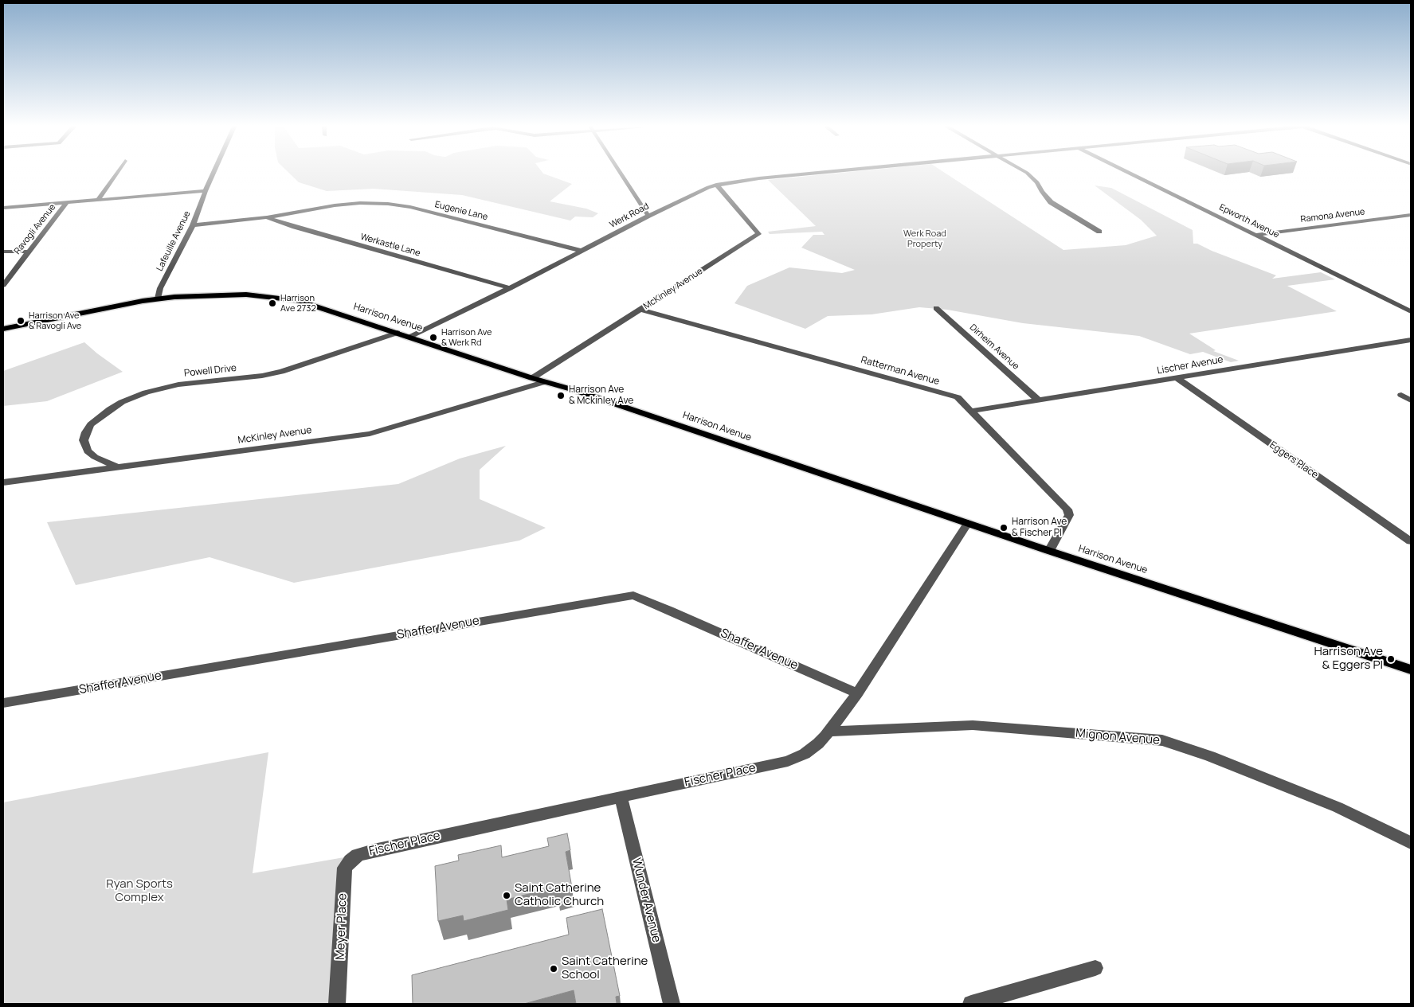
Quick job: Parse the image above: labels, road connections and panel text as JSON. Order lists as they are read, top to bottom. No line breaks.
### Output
{"streets":{"main road":["Harrison Avenue"],"street":["Eugenie Lane","Werk Road","Ramona Avenue","Epworth Avenue","Ravogli Avenue","Lafeuille Avenue","Werkastle Lane","McKinley Avenue","Dirheim Avenue","Lischer Avenue","Powell Drive","Ratterman Avenue","Eggers Place","Shaffer Avenue","Mignon Avenue","Fischer Place","Wunder Avenue","Meyer Place"]},"crossings":[["Eugenie Lane","Werk Road"],["Eugenie Lane","Lafeuille Avenue"],["Eugenie Lane","Werkastle Lane"],["Werk Road","Werkastle Lane"],["Werk Road","McKinley Avenue"],["Werk Road","Harrison Avenue"],["Ramona Avenue","Epworth Avenue"],["Lafeuille Avenue","Harrison Avenue"],["McKinley Avenue","Harrison Avenue"],["McKinley Avenue","Powell Drive"],["McKinley Avenue","Ratterman Avenue"],["Harrison Avenue","Powell Drive"],["Harrison Avenue","Ratterman Avenue"],["Harrison Avenue","Fischer Place"],["Dirheim Avenue","Lischer Avenue"],["Lischer Avenue","Ratterman Avenue"],["Lischer Avenue","Eggers Place"],["Shaffer Avenue","Fischer Place"],["Mignon Avenue","Fischer Place"],["Fischer Place","Wunder Avenue"],["Fischer Place","Meyer Place"]],"parks":["Werk Road Property","Ryan Sports Complex"],"places":["Harrison Ave 2732","Harrison Ave & Ravogli Ave","Harrison Ave & Werk Rd","Harrison Ave & Mckinley Ave","Harrison Ave & Fischer Pl","Harrison Ave & Eggers Pl","Saint Catherine Catholic Church","Saint Catherine School"]}
